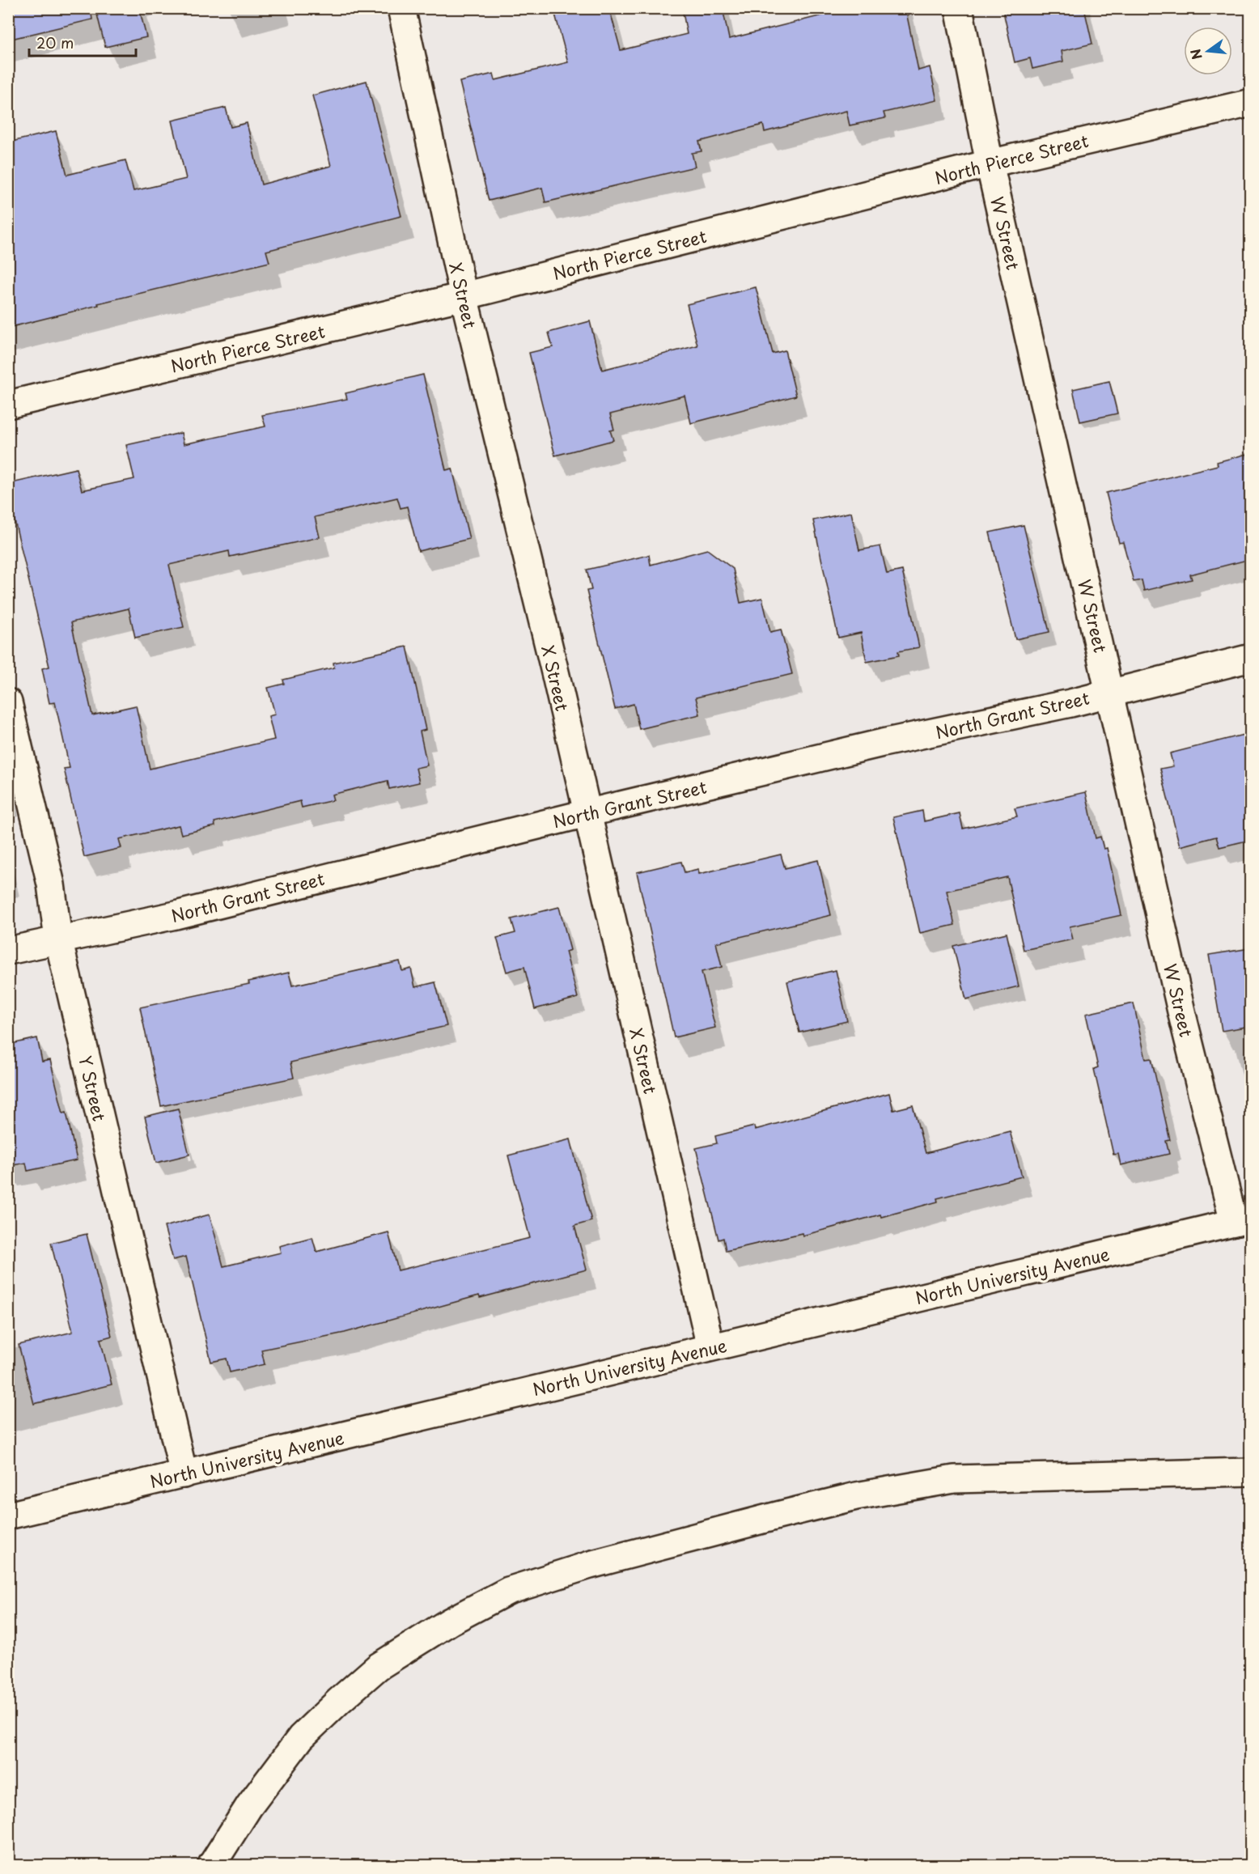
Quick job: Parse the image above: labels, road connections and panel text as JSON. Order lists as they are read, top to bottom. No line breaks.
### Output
{"streets":{"street":["North Pierce Street","W Street","X Street","North Grant Street","Y Street","North University Avenue"]},"crossings":[["North Pierce Street","W Street"],["North Pierce Street","X Street"],["W Street","North Grant Street"],["W Street","North University Avenue"],["X Street","North Grant Street"],["X Street","North University Avenue"],["North Grant Street","Y Street"],["Y Street","North University Avenue"]],"scale_bar":"20 m","north":"left"}
